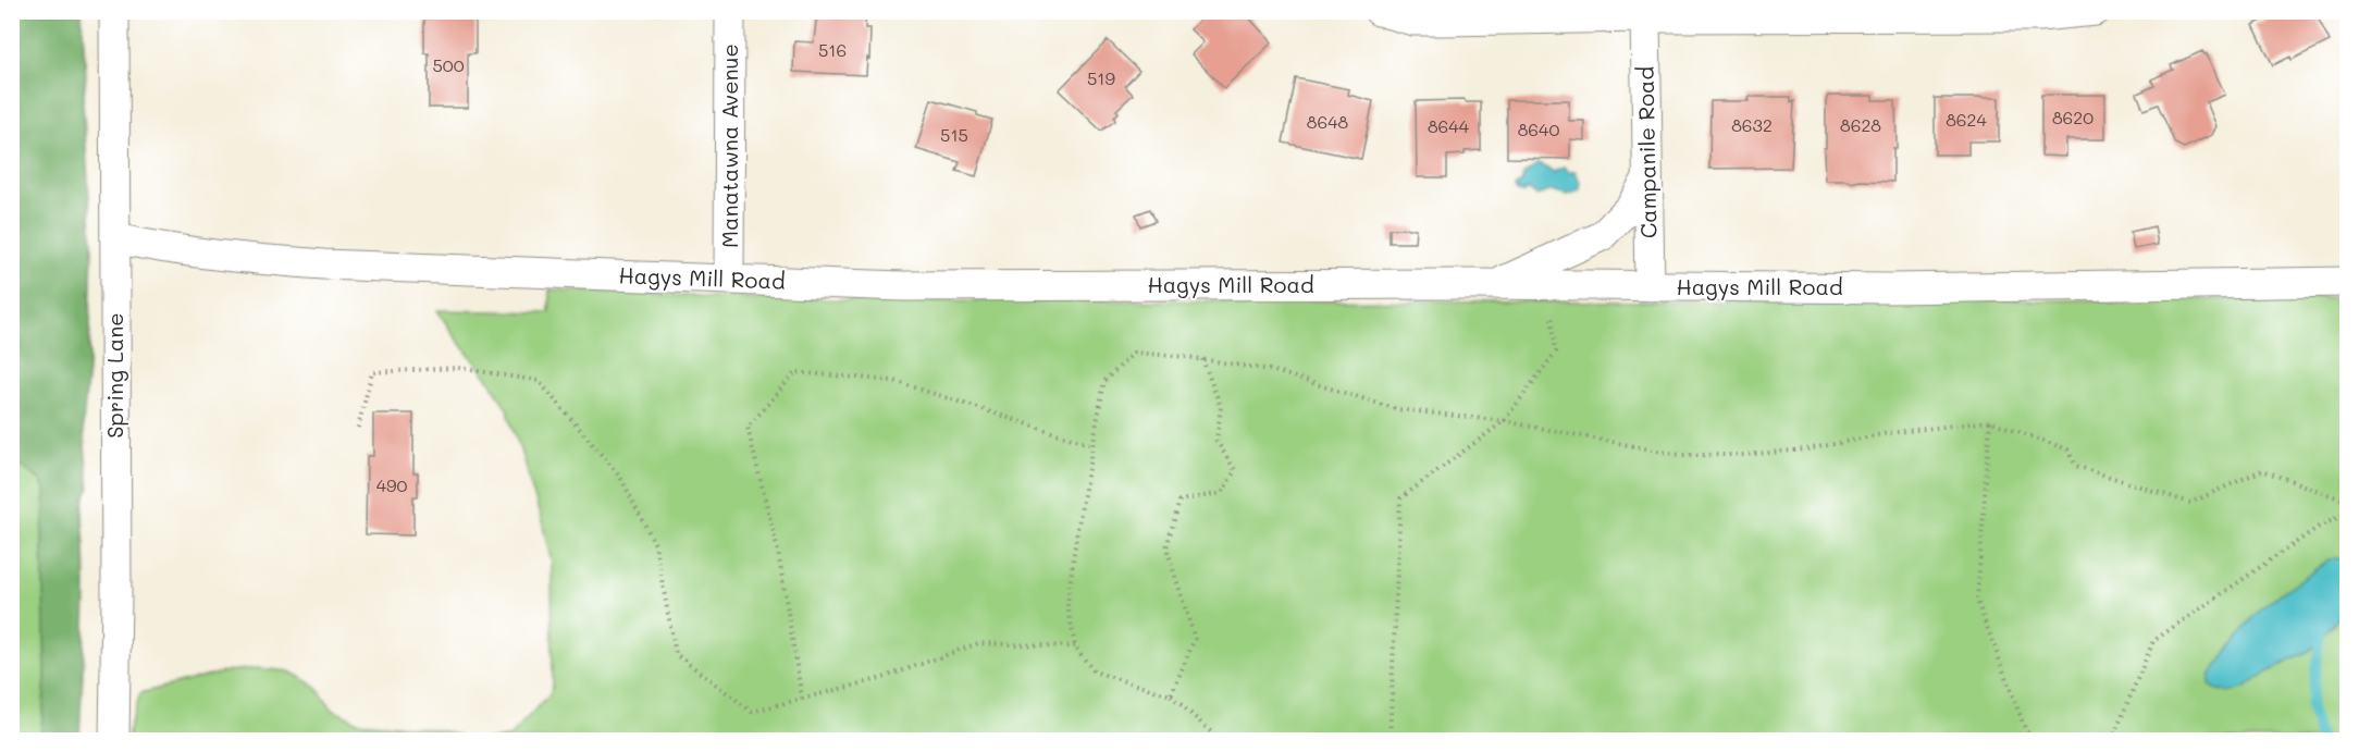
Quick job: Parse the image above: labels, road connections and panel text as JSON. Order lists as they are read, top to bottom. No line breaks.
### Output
{"streets":{"street":["Manatawna Avenue","Campanile Road","Hagys Mill Road","Spring Lane"]},"crossings":[["Manatawna Avenue","Hagys Mill Road"],["Campanile Road","Hagys Mill Road"],["Hagys Mill Road","Spring Lane"]],"house_numbers":["516","500","519","8620","8624","8648","8632","8628","8644","8640","515","490"]}
